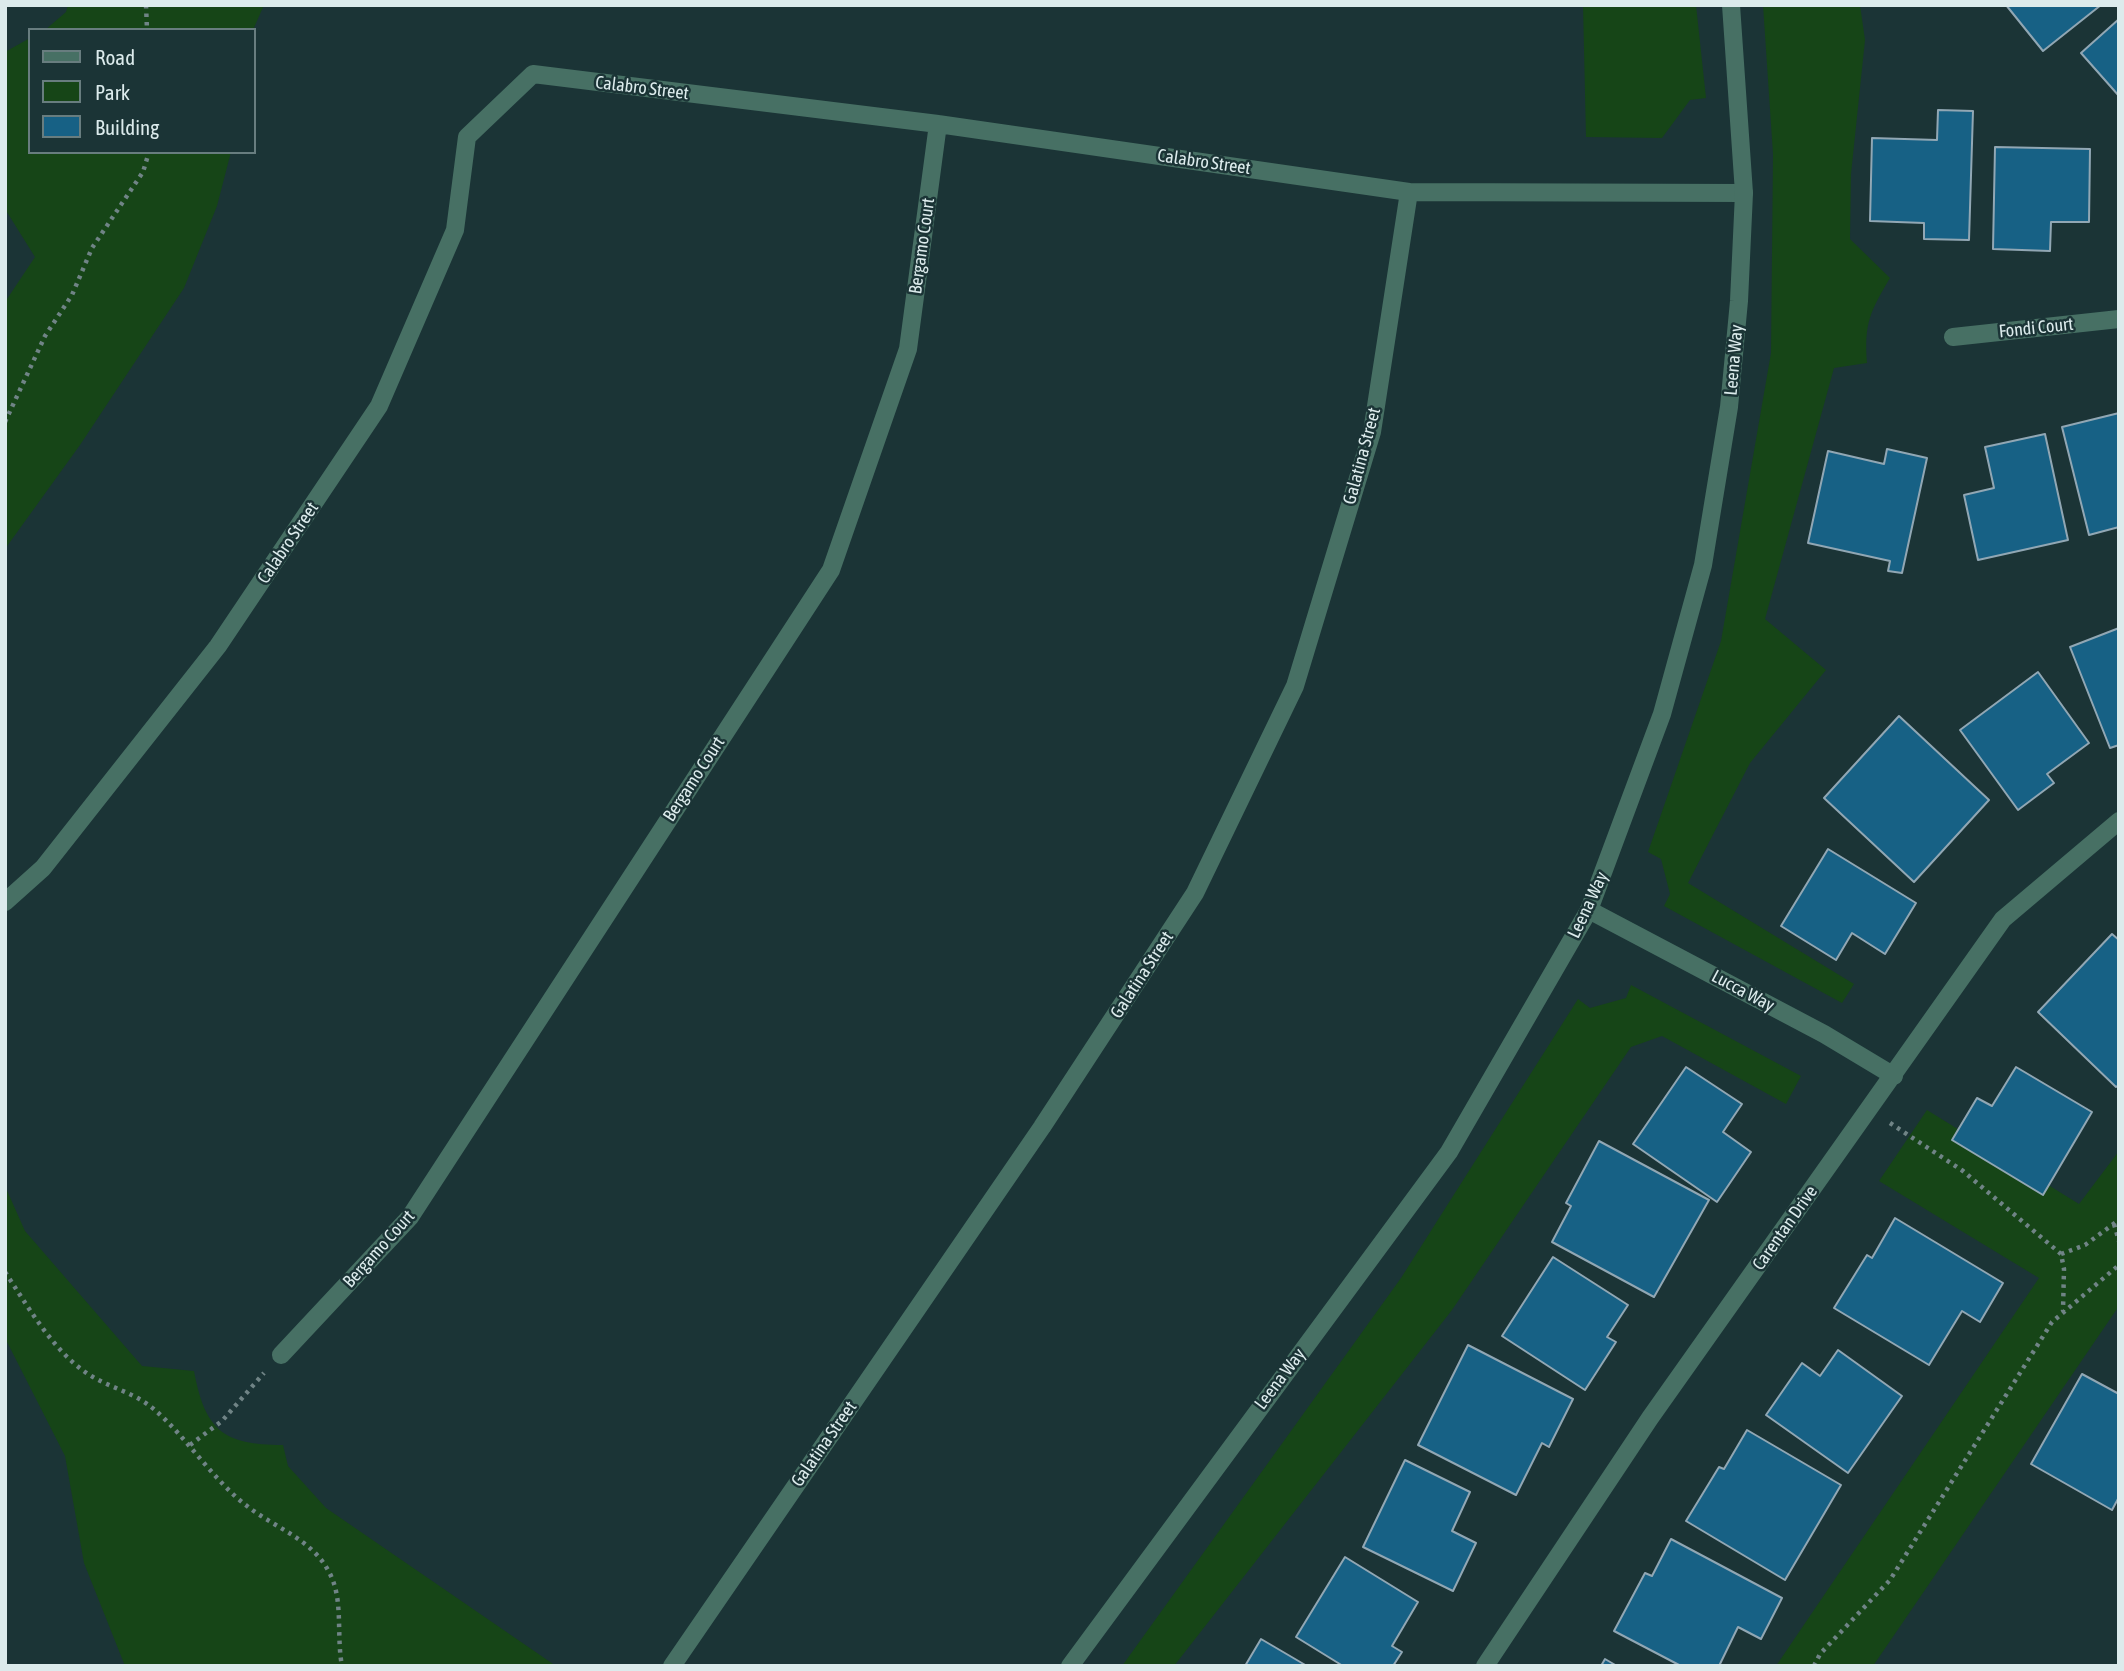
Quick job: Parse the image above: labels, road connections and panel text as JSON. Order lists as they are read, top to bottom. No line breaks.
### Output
{"streets":{"street":["Calabro Street","Bergamo Court","Fondi Court","Leena Way","Galatina Street","Lucca Way","Carentan Drive"]},"crossings":[["Calabro Street","Bergamo Court"],["Calabro Street","Leena Way"],["Calabro Street","Galatina Street"],["Leena Way","Lucca Way"],["Lucca Way","Carentan Drive"]],"legend":["Road","Park","Building"]}
